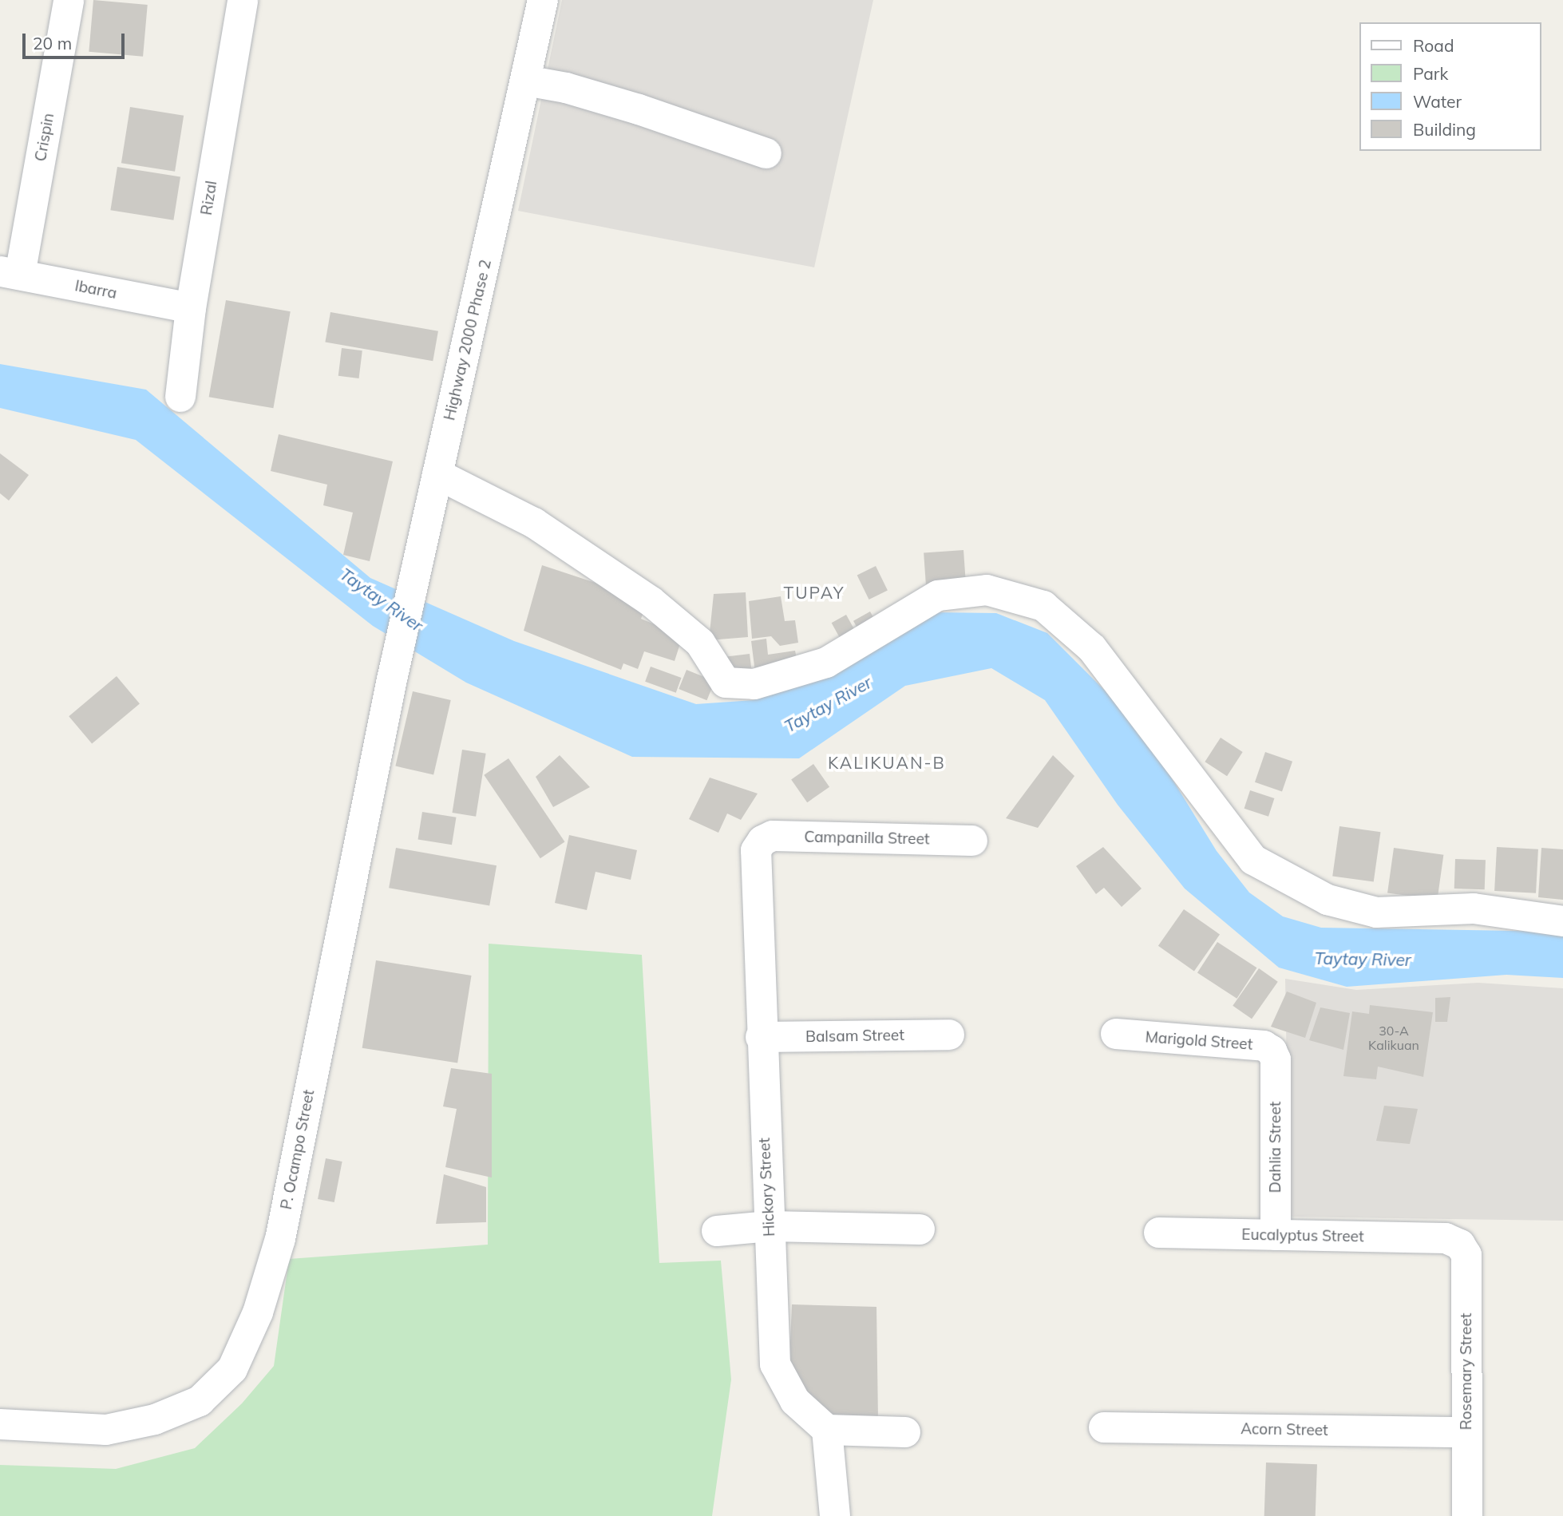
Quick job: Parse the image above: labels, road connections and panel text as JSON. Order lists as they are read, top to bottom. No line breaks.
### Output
{"streets":{"street":["Crispin","Rizal","Ibarra","Highway 2000 Phase 2","Campanilla Street","Balsam Street","Marigold Street","Dahlia Street","P. Ocampo Street","Hickory Street","Eucalyptus Street","Rosemary Street","Acorn Street"]},"crossings":[["Crispin","Ibarra"],["Rizal","Ibarra"],["Highway 2000 Phase 2","P. Ocampo Street"],["Campanilla Street","Hickory Street"],["Balsam Street","Hickory Street"],["Marigold Street","Dahlia Street"],["Dahlia Street","Eucalyptus Street"],["Eucalyptus Street","Rosemary Street"],["Rosemary Street","Acorn Street"]],"districts":["TUPAY","KALIKUAN-B"],"water":["Taytay River"],"house_numbers":["30-A Kalikuan"],"legend":["Road","Park","Water","Building"],"scale_bar":"20 m"}
